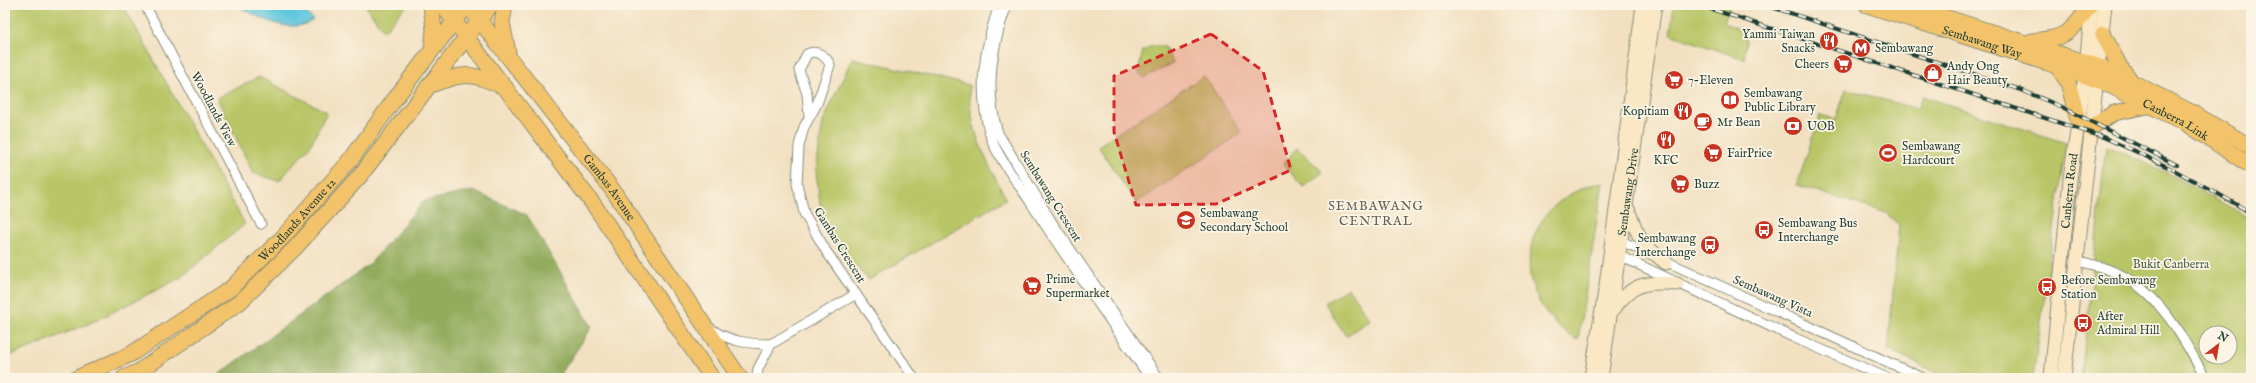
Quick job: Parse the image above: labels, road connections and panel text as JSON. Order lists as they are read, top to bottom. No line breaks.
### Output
{"streets":{"main road":["Sembawang Way","Canberra Link","Gambas Avenue","Canberra Road","Sembawang Drive","Woodlands Avenue 12"],"street":["Woodlands View","Sembawang Crescent","Gambas Crescent","Sembawang Vista"]},"crossings":[["Sembawang Way","Canberra Link"],["Sembawang Way","Canberra Road"],["Canberra Link","Canberra Road"],["Gambas Avenue","Woodlands Avenue 12"],["Sembawang Drive","Sembawang Vista"]],"districts":["SEMBAWANG CENTRAL"],"parks":["Bukit Canberra"],"places":{"restaurant":["Yammi Taiwan Snacks","Kopitiam","KFC"],"metro station":["Sembawang"],"supermarket":["Cheers","7-Eleven","FairPrice","Buzz","Prime Supermarket"],"shop":["Andy Ong Hair Beauty"],"library":["Sembawang Public Library"],"cafe":["Mr Bean"],"bank":["UOB"],"sports":["Sembawang Hardcourt"],"school or university":["Sembawang Secondary School"],"bus stop":["Sembawang Bus Interchange","Sembawang Interchange","Before Sembawang Station","After Admiral Hill"]},"north":"top right"}
